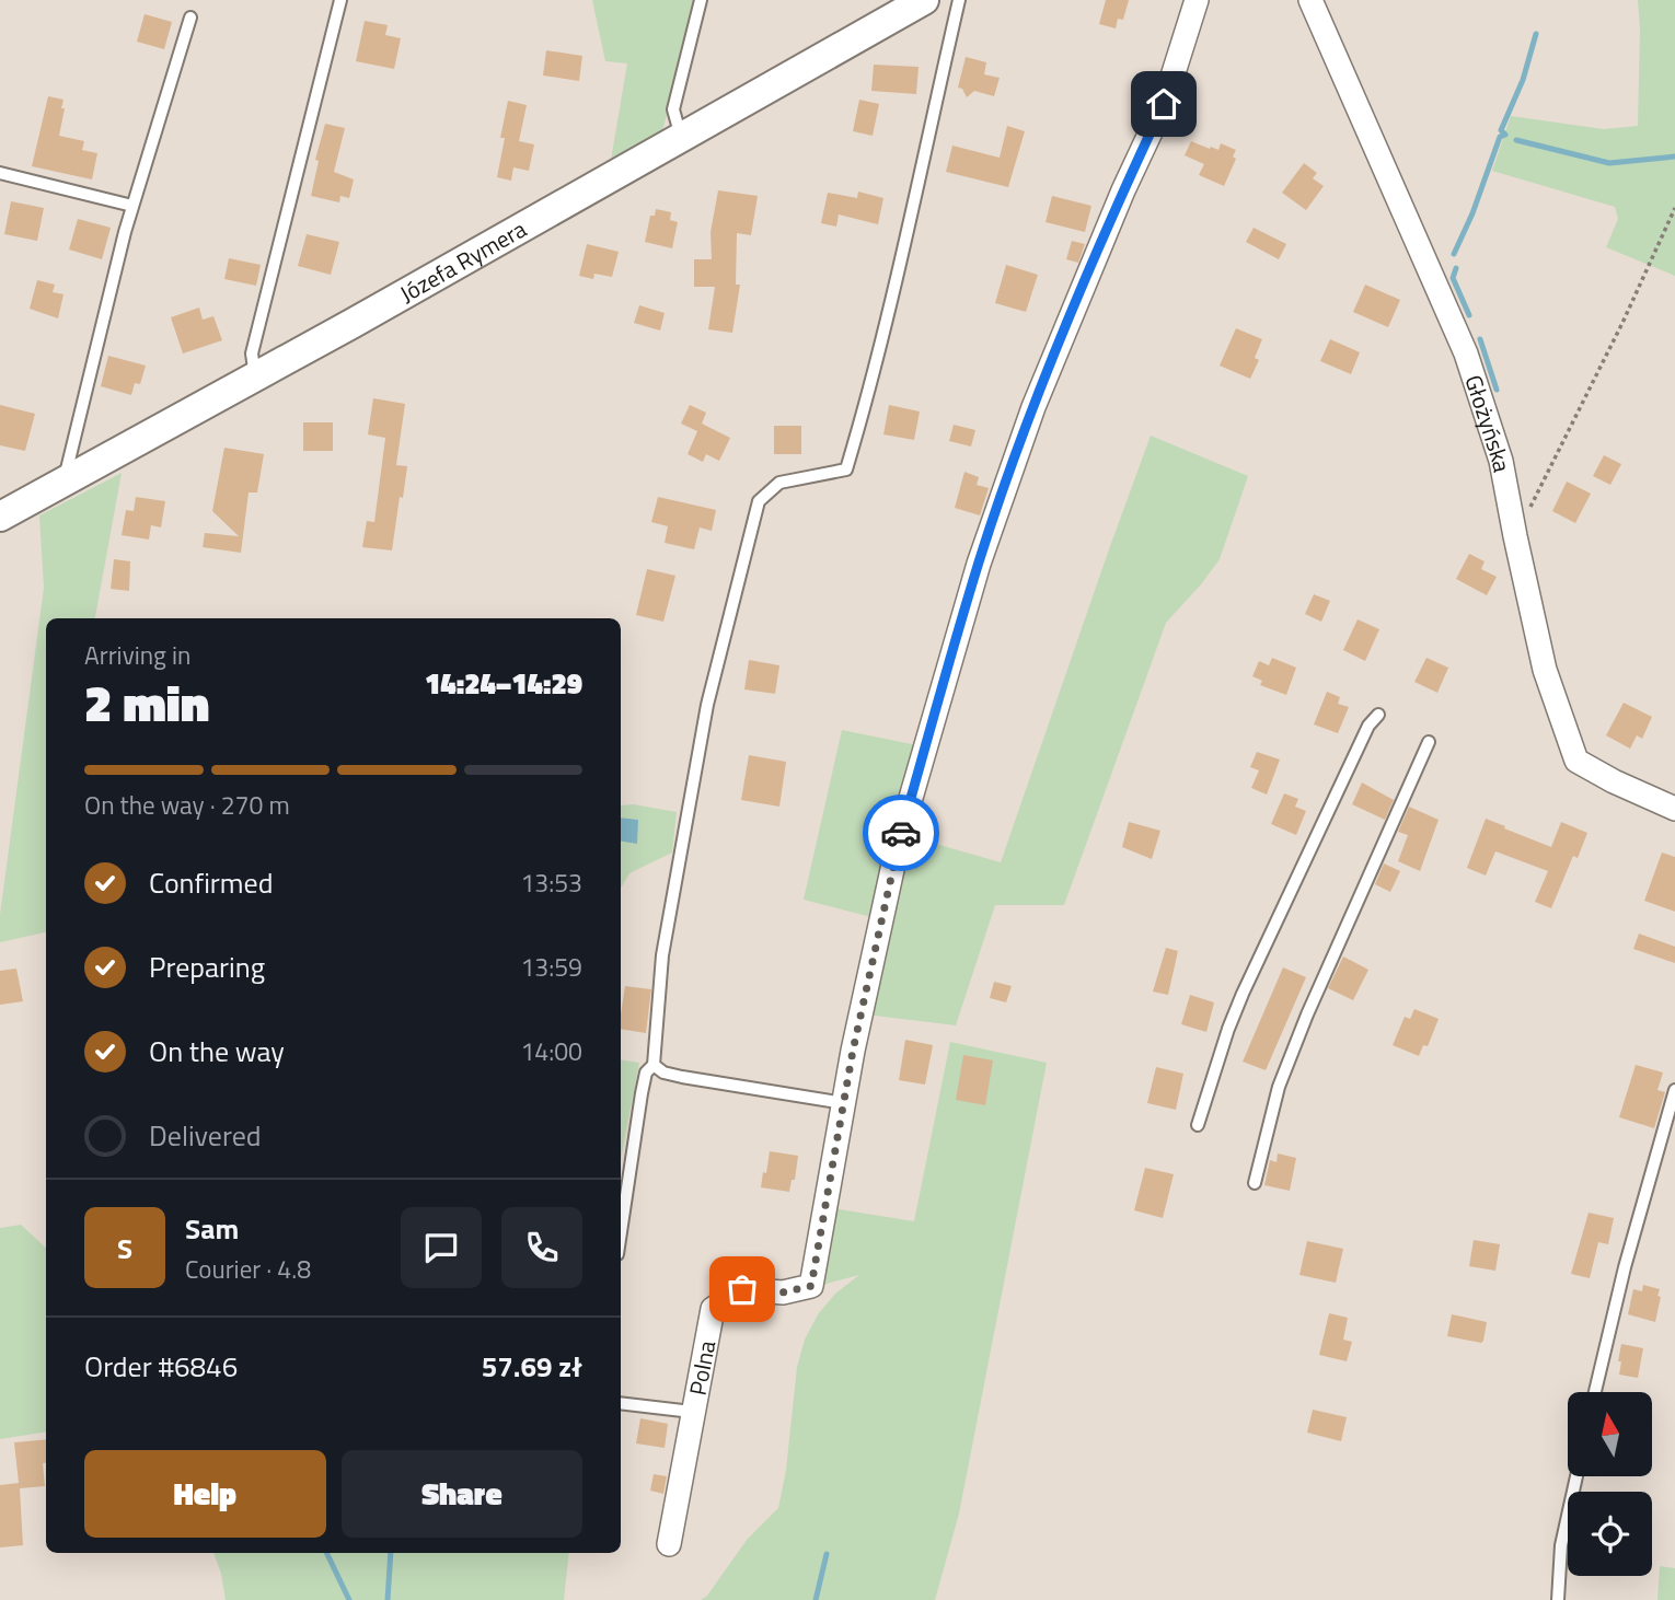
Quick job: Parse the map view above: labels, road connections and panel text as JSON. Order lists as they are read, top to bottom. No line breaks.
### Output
{"streets":{"street":["Józefa Rymera","Głożyńska","Polna"]},"north":"top","page":{"heading":["2 min","Arriving in","14:24–14:29"],"panel":["Sam","Courier · 4.8","Order #6846","57.69 zł"],"bar":"On the way · 270 m","list":[["Confirmed","13:53"],["Preparing","13:59"],["On the way","14:00"],"Delivered"],"round":"S","buttons":["Help","Share"]}}
